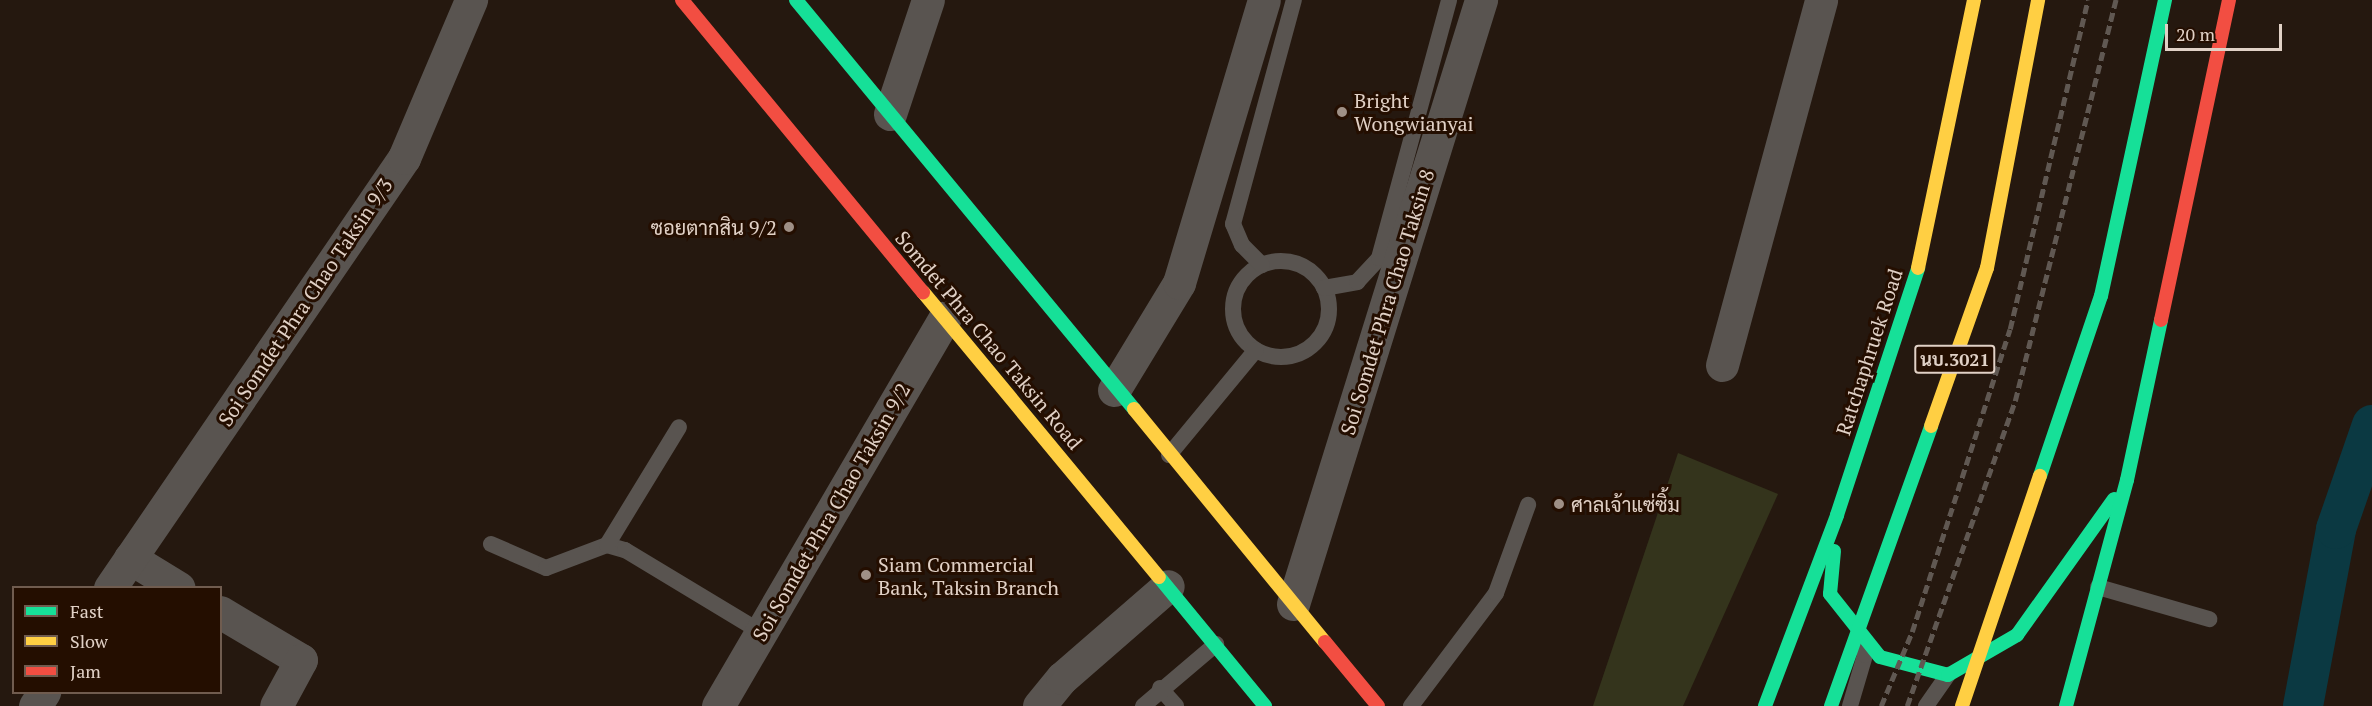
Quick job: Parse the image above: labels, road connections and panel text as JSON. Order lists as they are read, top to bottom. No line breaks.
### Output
{"streets":{"main road":["Somdet Phra Chao Taksin Road","Ratchaphruek Road","นบ.3021"],"street":["Soi Somdet Phra Chao Taksin 9/3","Soi Somdet Phra Chao Taksin 8","Soi Somdet Phra Chao Taksin 9/2"]},"crossings":[["Somdet Phra Chao Taksin Road","Soi Somdet Phra Chao Taksin 9/2"]],"places":["Bright Wongwianyai","ซอยตากสิน 9/2","ศาลเจ้าแซ่ซิ้ม","Siam Commercial Bank, Taksin Branch"],"legend":["Fast","Slow","Jam"],"scale_bar":"20 m"}
